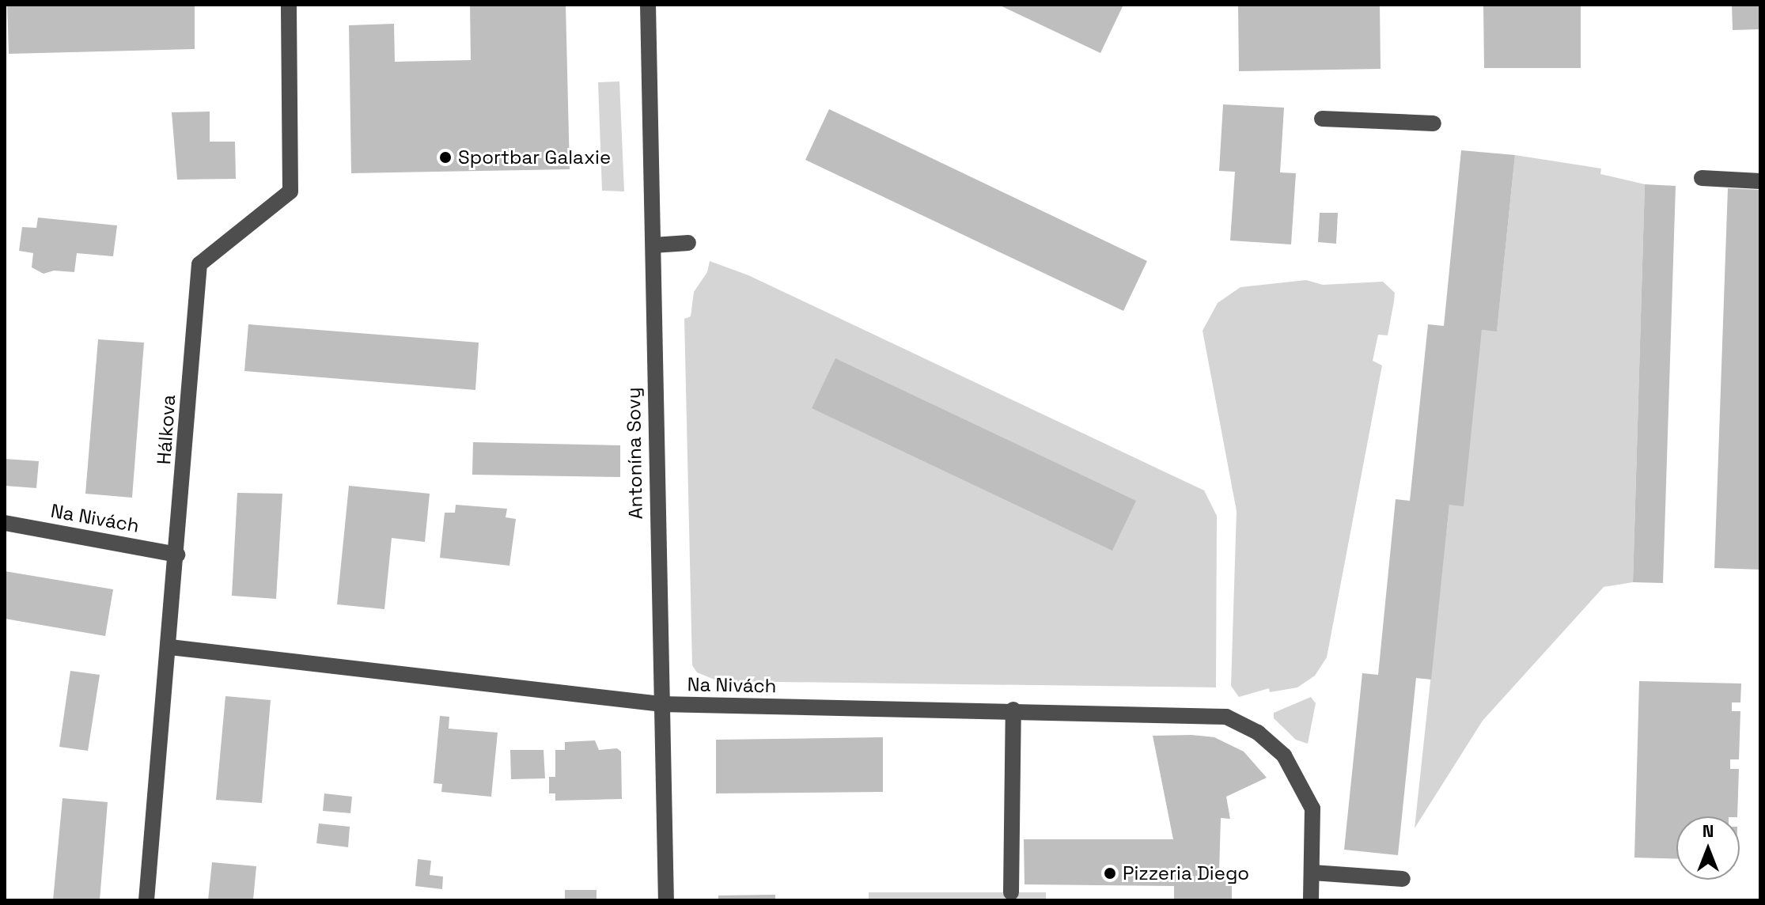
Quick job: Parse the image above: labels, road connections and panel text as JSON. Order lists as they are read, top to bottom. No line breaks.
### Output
{"streets":{"street":["Hálkova","Antonína Sovy","Na Nivách"]},"crossings":[["Hálkova","Na Nivách"],["Antonína Sovy","Na Nivách"]],"places":["Sportbar Galaxie","Pizzeria Diego"],"north":"top"}
